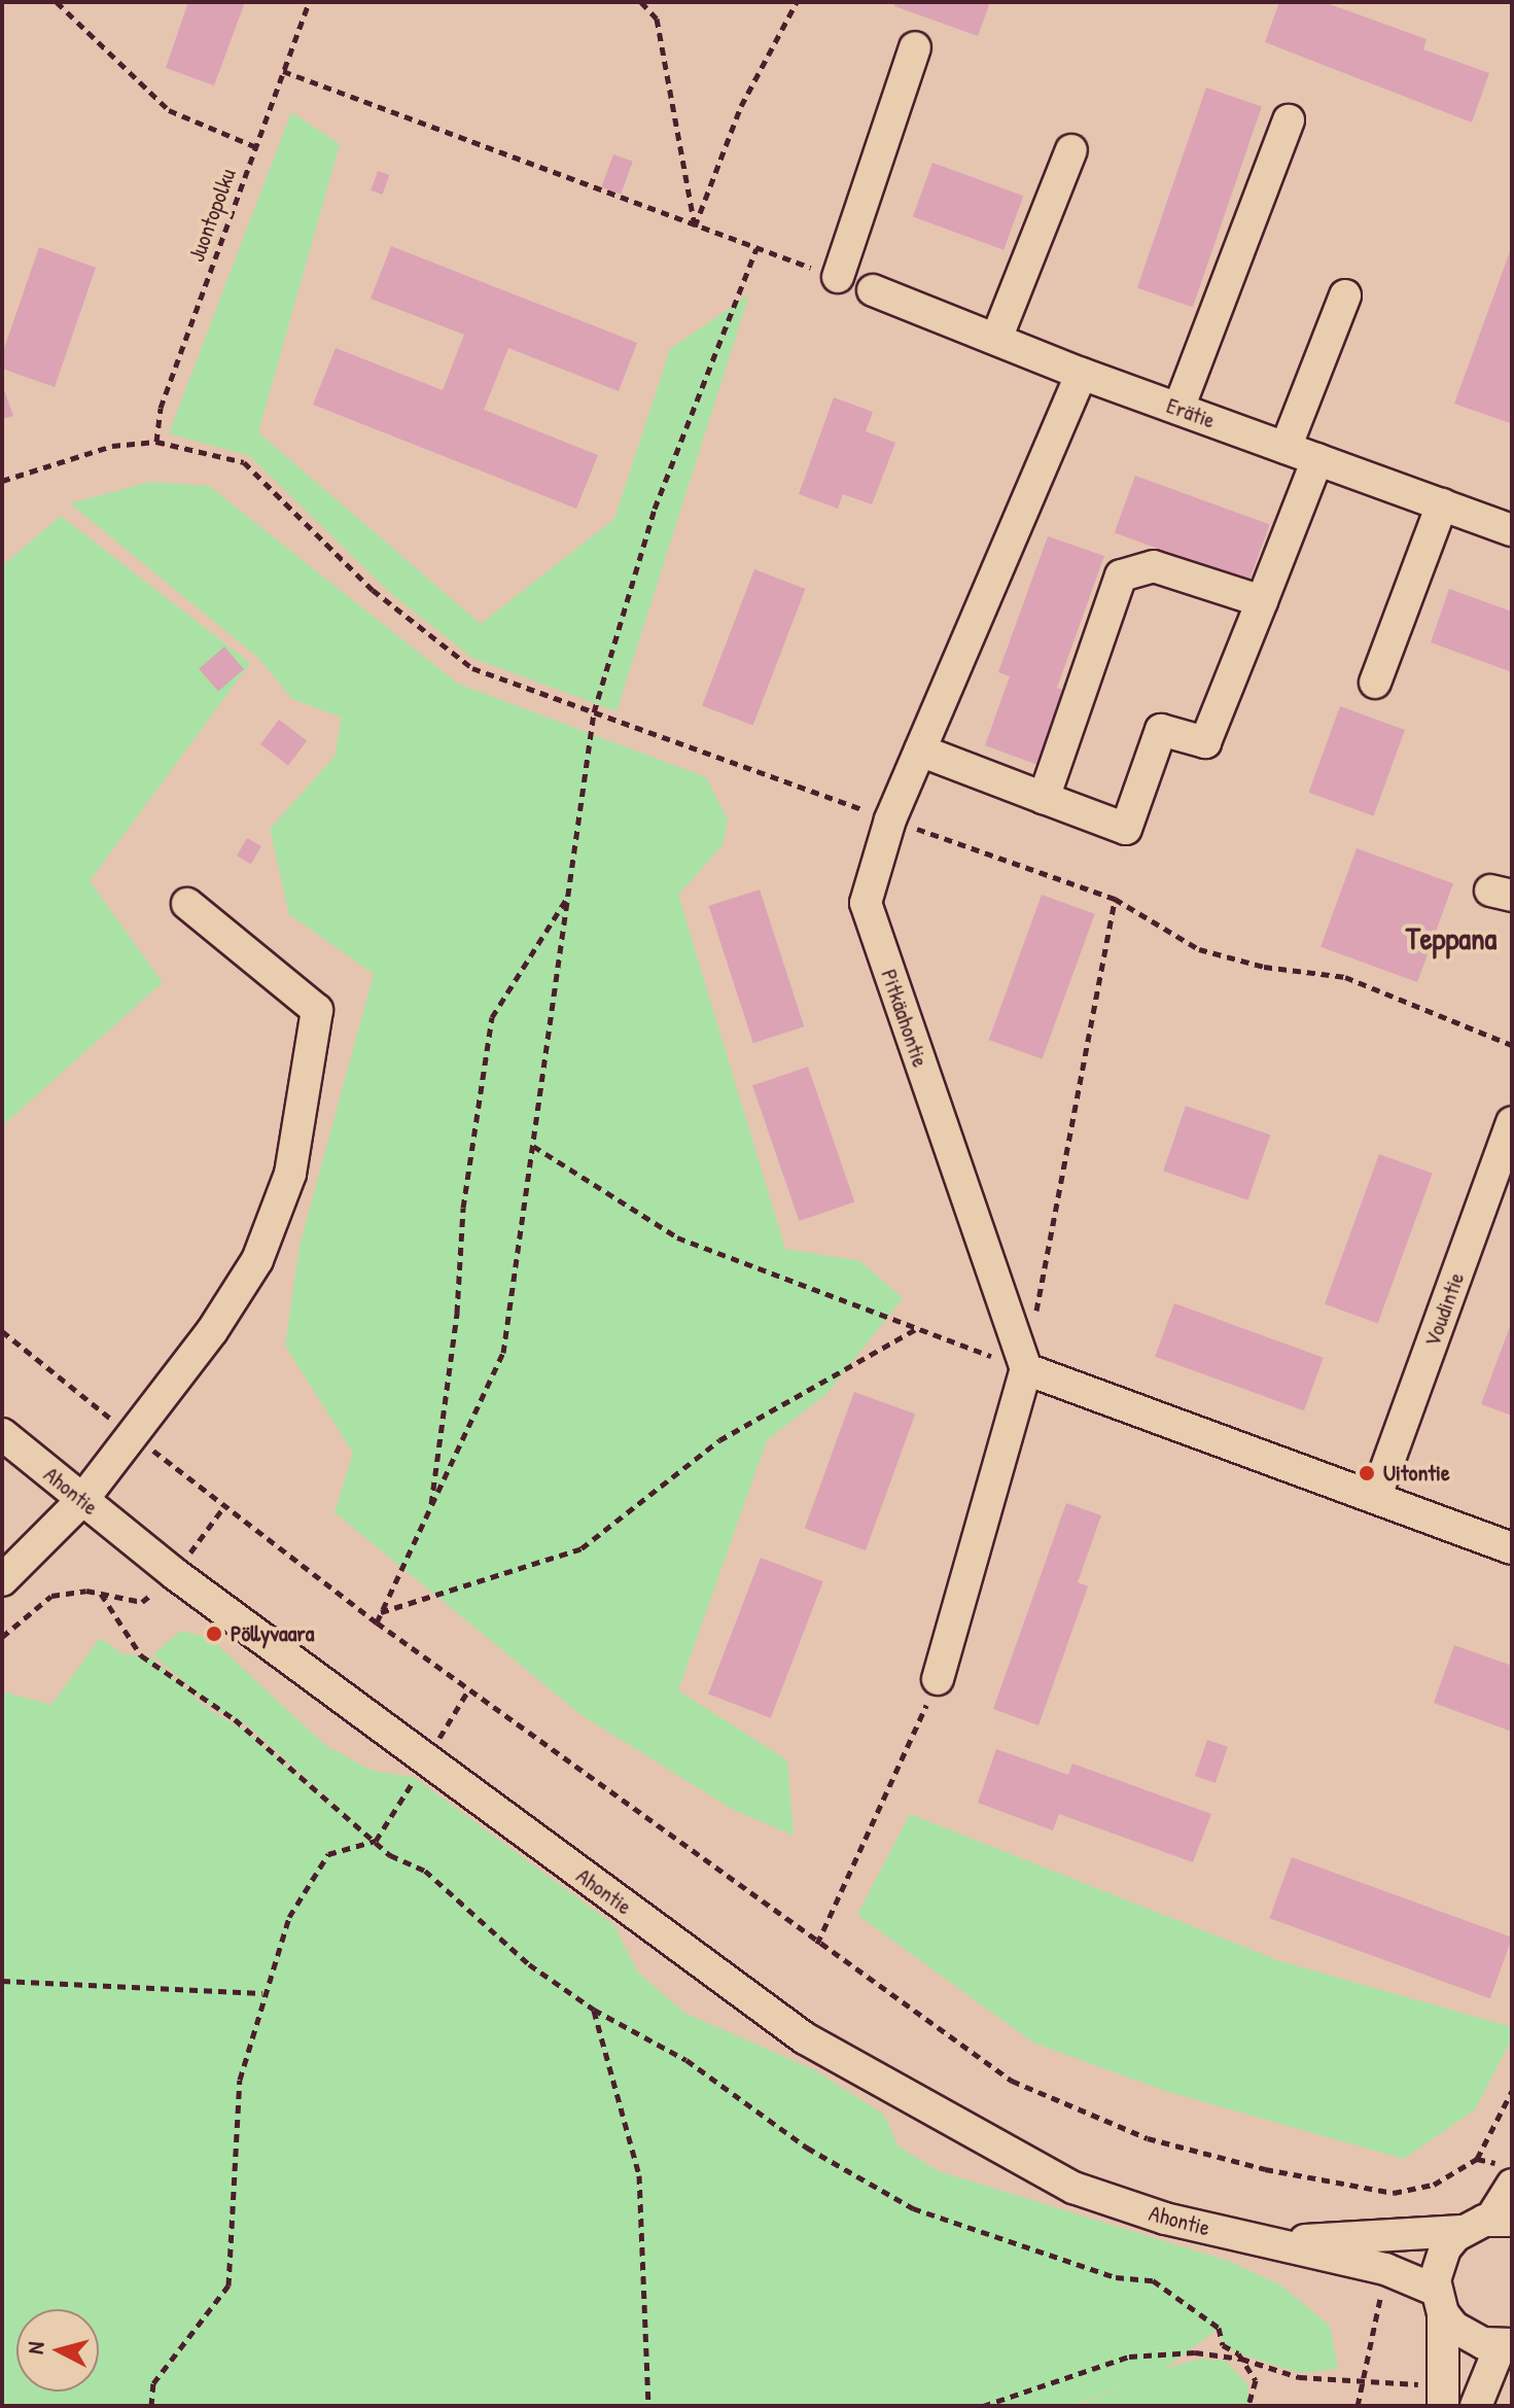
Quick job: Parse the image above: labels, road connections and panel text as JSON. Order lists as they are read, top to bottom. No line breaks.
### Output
{"streets":{"street":["Erätie","Pitkäahontie","Voudintie","Ahontie"],"path":["Juontopolku"]},"crossings":[["Erätie","Pitkäahontie"]],"districts":["Teppana"],"places":["Uitontie","Pöllyvaara"],"north":"left"}
